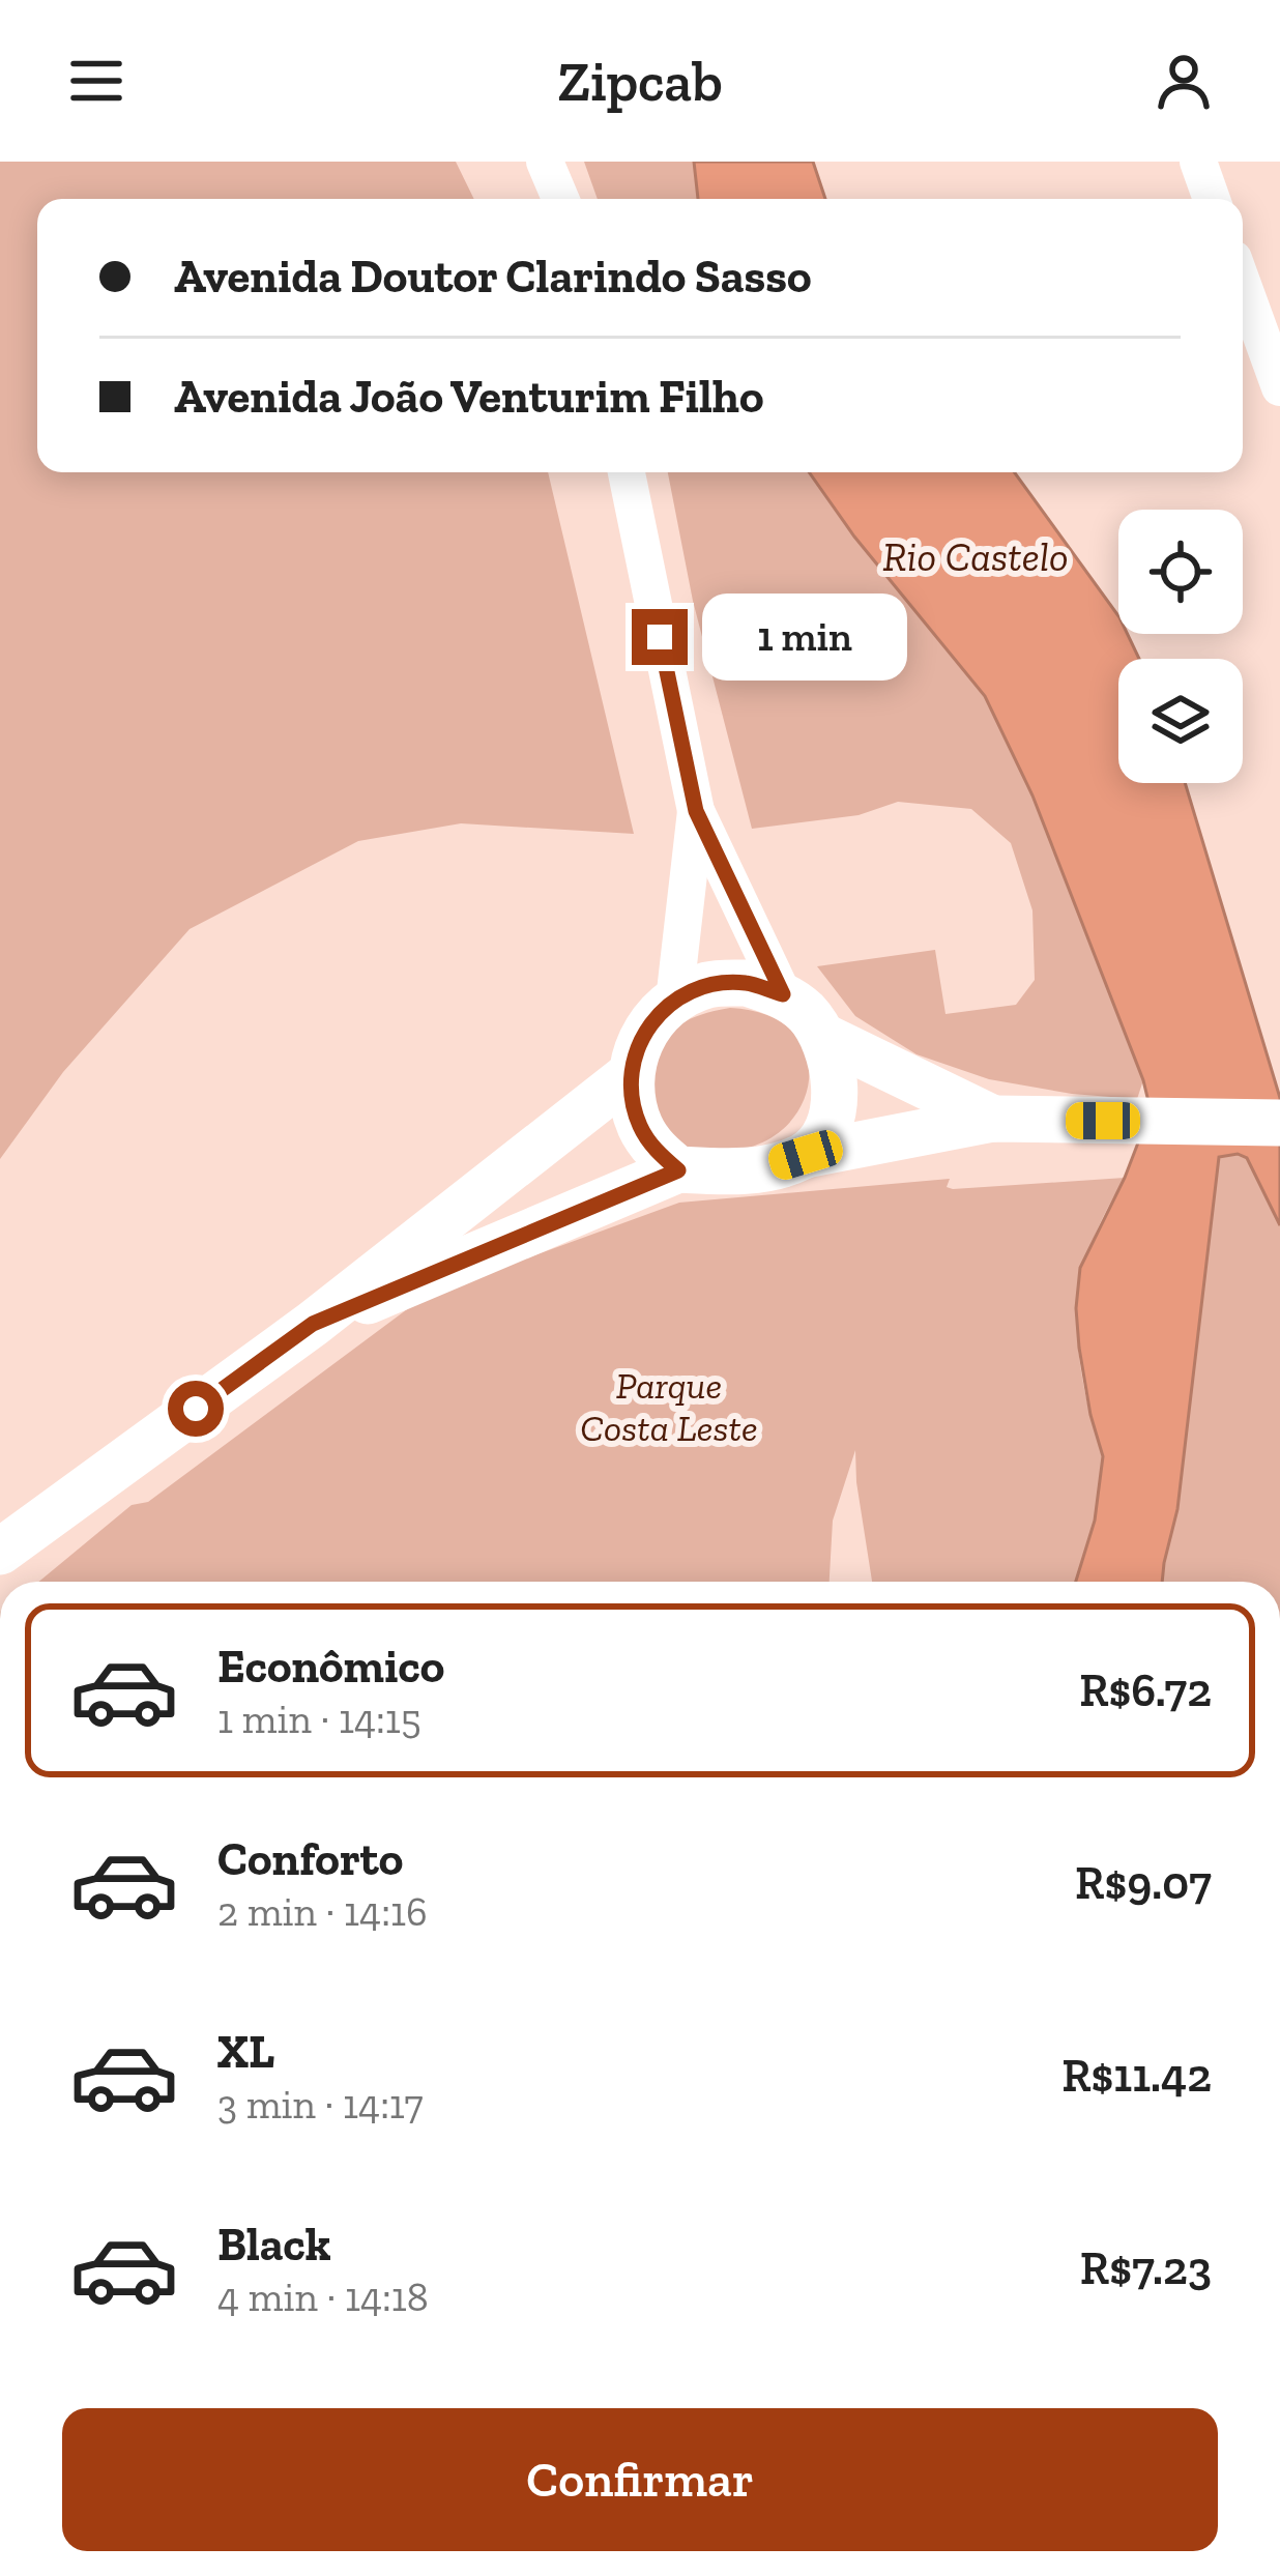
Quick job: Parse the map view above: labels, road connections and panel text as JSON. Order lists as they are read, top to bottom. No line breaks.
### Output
{"water":["Rio Castelo"],"parks":["Parque Costa Leste"],"page":{"header":"Zipcab","banner":["Avenida Doutor Clarindo Sasso","Avenida João Venturim Filho"],"bubble":"1 min","list":[{"name":"Econômico","note":"1 min · 14:15","value":"R$6.72"},{"name":"Conforto","note":"2 min · 14:16","value":"R$9.07"},{"name":"XL","note":"3 min · 14:17","value":"R$11.42"},{"name":"Black","note":"4 min · 14:18","value":"R$7.23"}],"buttons":"Confirmar"}}
